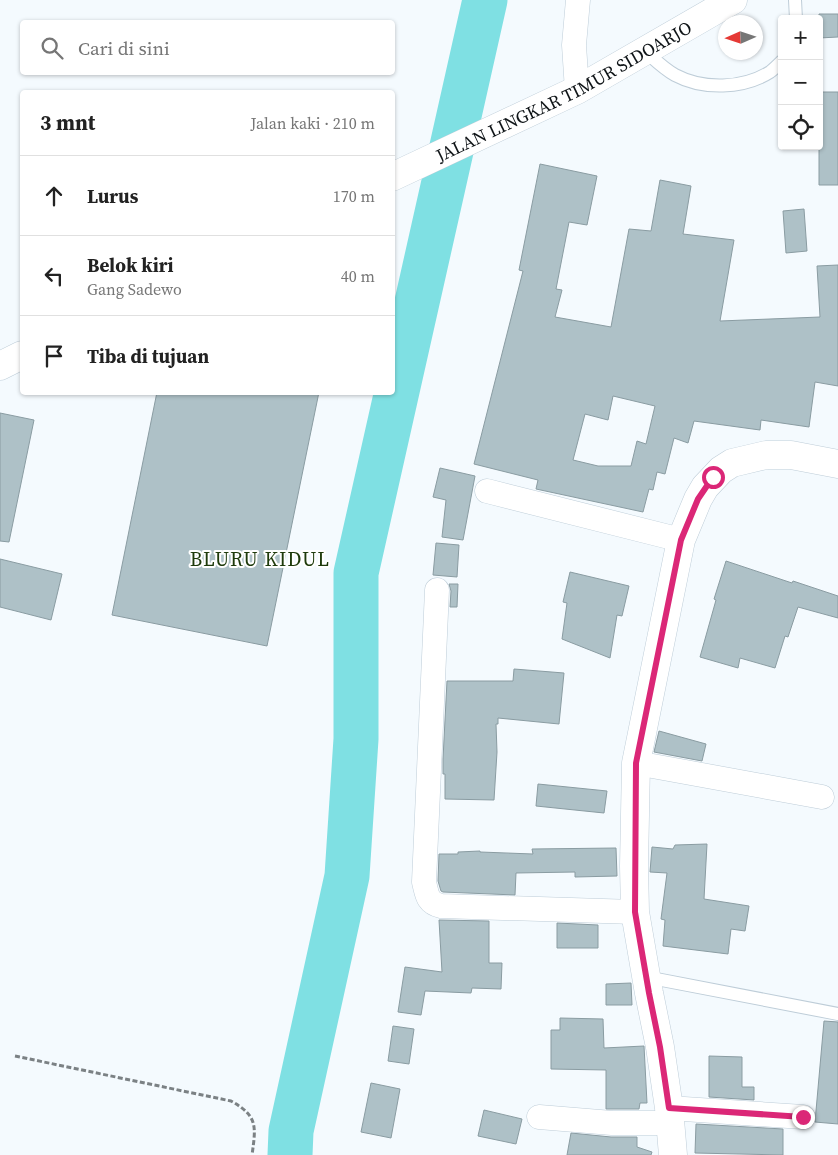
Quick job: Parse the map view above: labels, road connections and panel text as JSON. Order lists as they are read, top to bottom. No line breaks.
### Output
{"streets":{"street":["JALAN LINGKAR TIMUR SIDOARJO"]},"districts":["BLURU KIDUL"],"north":"left","page":{"map_buttons":["+","−"],"search":"Cari di sini","heading":["3 mnt","Jalan kaki · 210 m"],"list":[["Lurus","170 m"],["Belok kiri","Gang Sadewo","40 m"],"Tiba di tujuan"]}}
